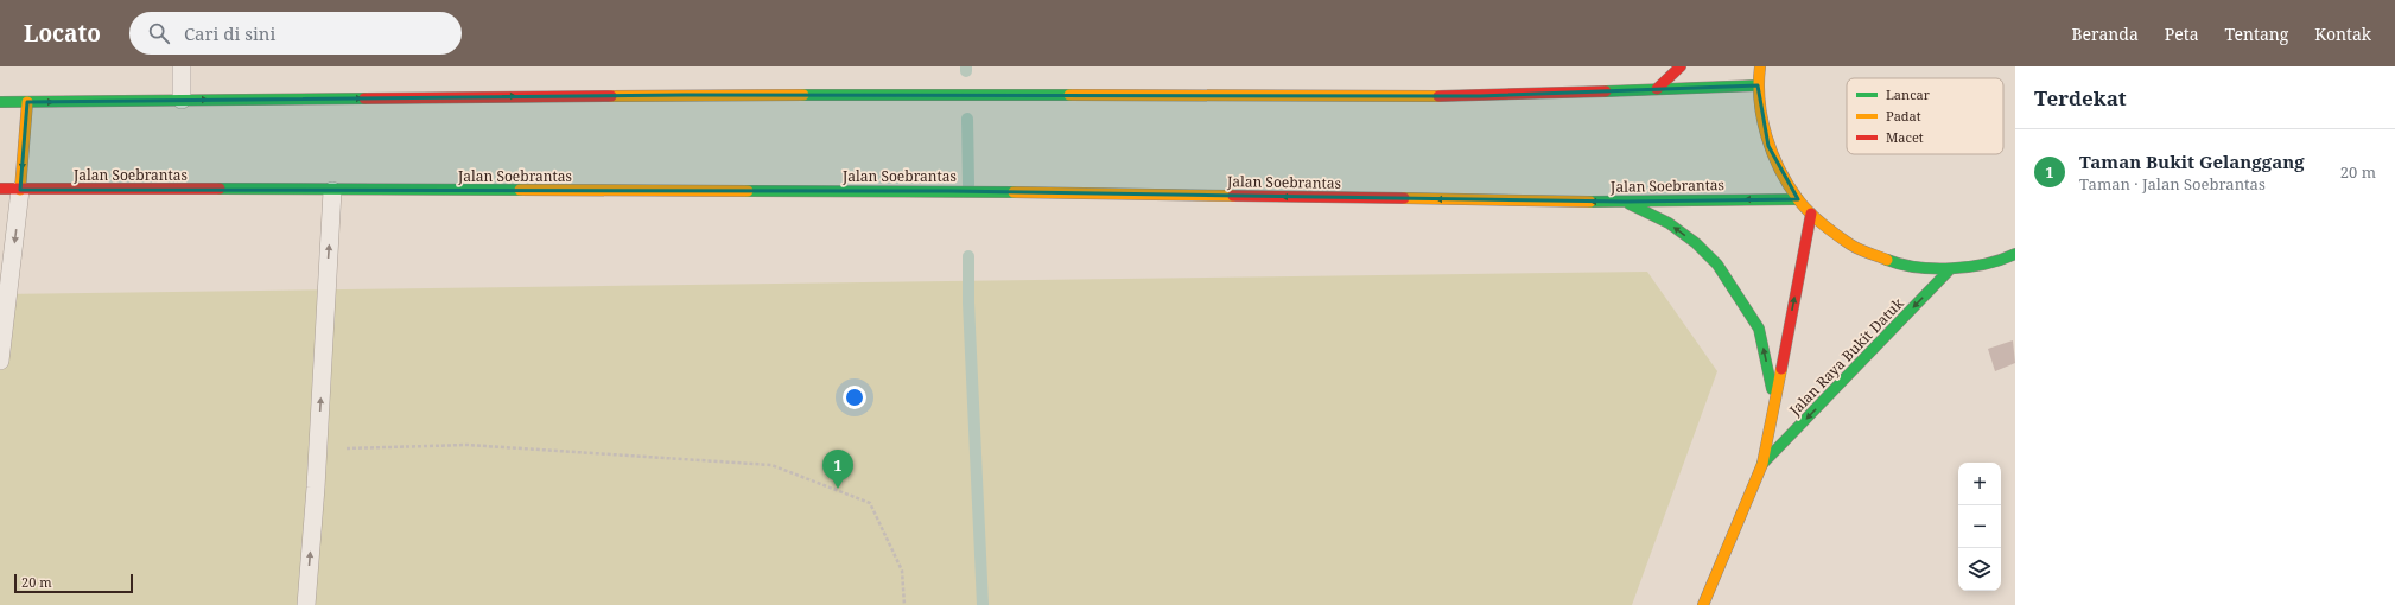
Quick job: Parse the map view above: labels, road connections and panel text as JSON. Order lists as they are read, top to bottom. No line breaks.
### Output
{"streets":{"main road":["Jalan Soebrantas","Jalan Raya Bukit Datuk"]},"legend":["Lancar","Padat","Macet"],"scale_bar":"20 m","page":{"header":"Locato","search":"Cari di sini","nav":["Beranda","Peta","Tentang","Kontak"],"heading":"Terdekat","list":[{"mark":"1","name":"Taman Bukit Gelanggang","note":"Taman · Jalan Soebrantas","value":"20 m"}],"pins":"1","map_buttons":["+","−"],"scale":"20 m"}}
